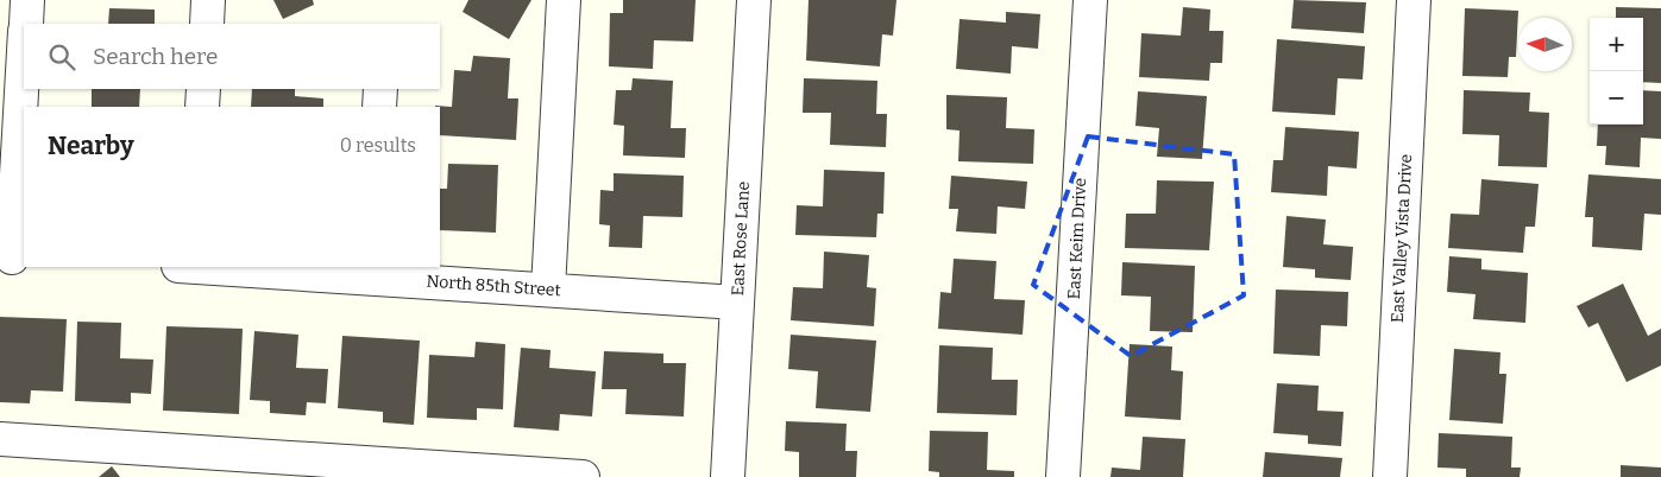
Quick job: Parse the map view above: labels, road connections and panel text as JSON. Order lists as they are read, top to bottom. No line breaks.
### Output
{"streets":{"street":["East Rose Lane","East Keim Drive","East Valley Vista Drive","North 85th Street"]},"crossings":[["East Rose Lane","North 85th Street"]],"north":"left","page":{"map_buttons":["+","−"],"search":"Search here","heading":["Nearby","0 results"]}}
